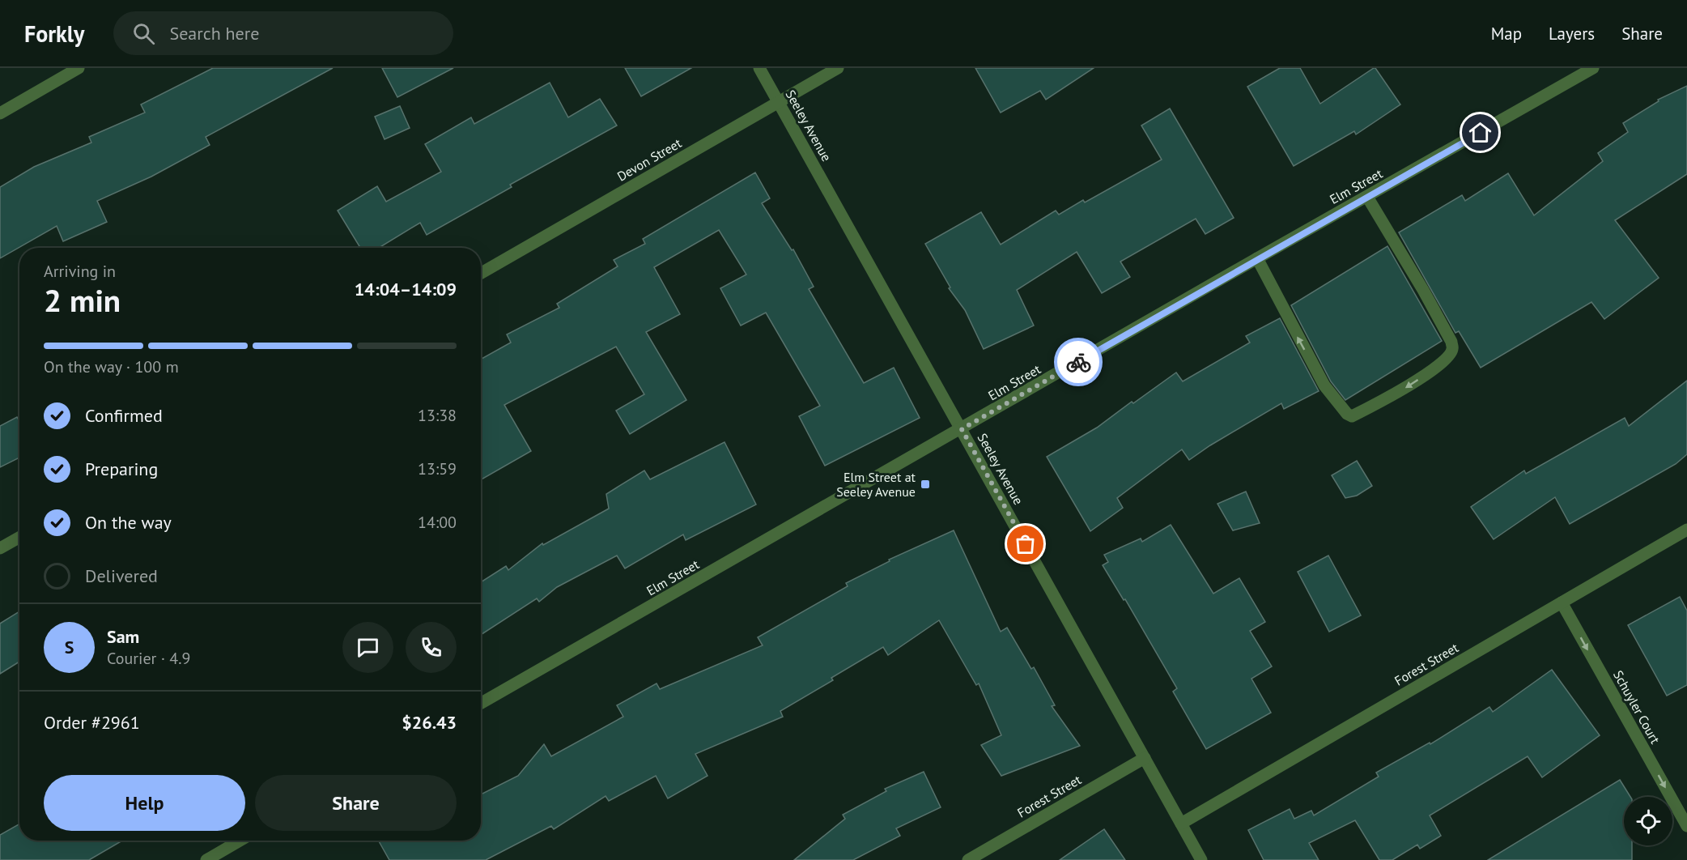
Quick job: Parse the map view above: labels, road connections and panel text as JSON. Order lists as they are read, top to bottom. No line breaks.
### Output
{"streets":{"street":["Seeley Avenue","Devon Street","Elm Street","Forest Street","Schuyler Court"]},"crossings":[["Seeley Avenue","Devon Street"],["Seeley Avenue","Elm Street"],["Seeley Avenue","Forest Street"],["Forest Street","Schuyler Court"]],"one_way":["Schuyler Court"],"places":{"transit":["Elm Street at Seeley Avenue"]},"page":{"header":"Forkly","search":"Search here","nav":["Map","Layers","Share"],"heading":["2 min","Arriving in","14:04–14:09"],"panel":["Sam","Courier · 4.9","Order #2961","$26.43"],"bar":"On the way · 100 m","list":[["Confirmed","13:38"],["Preparing","13:59"],["On the way","14:00"],"Delivered"],"round":"S","buttons":["Help","Share"]}}
